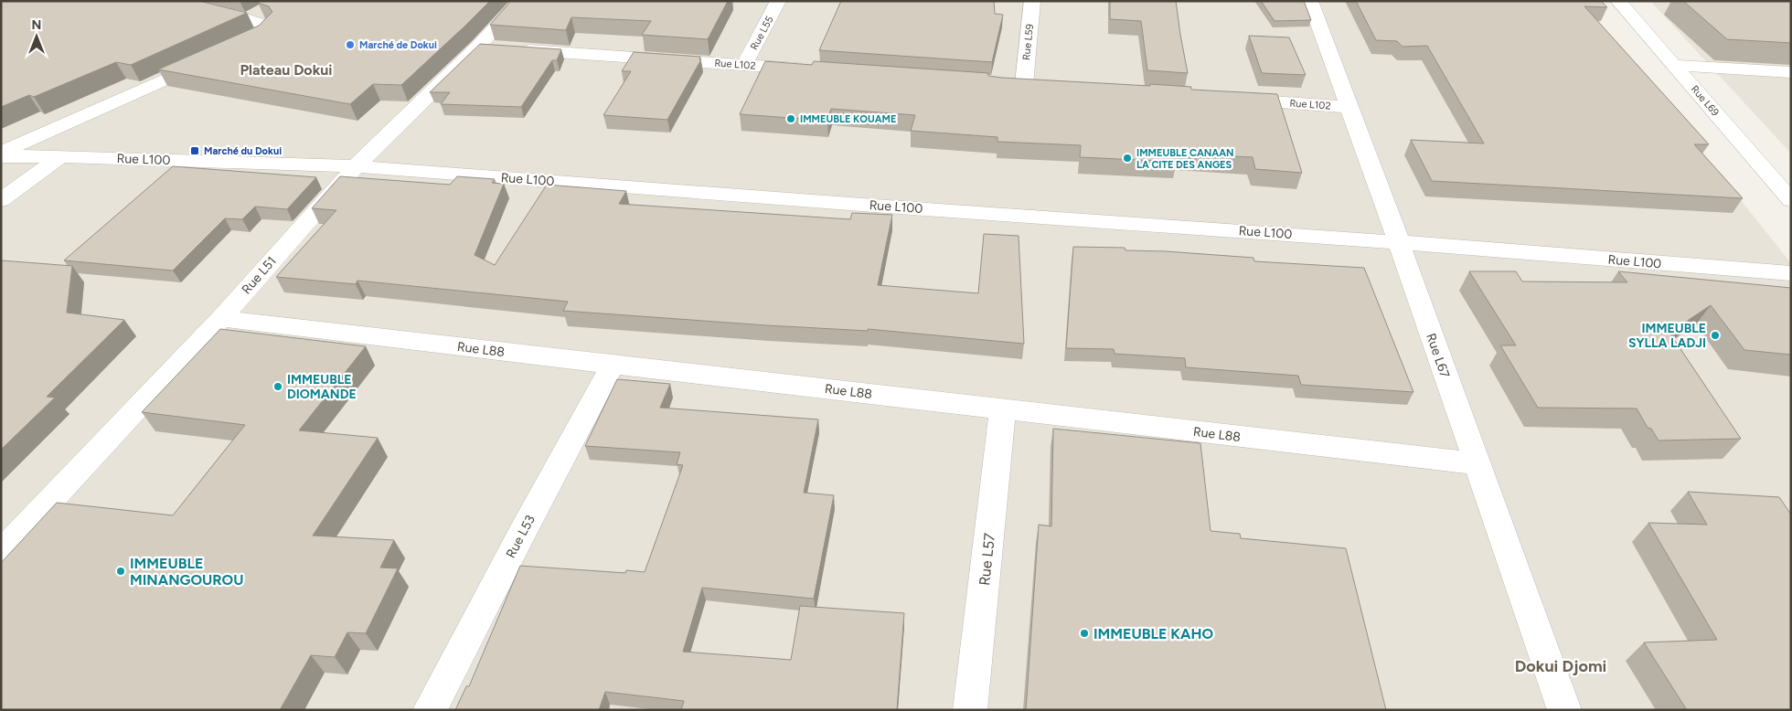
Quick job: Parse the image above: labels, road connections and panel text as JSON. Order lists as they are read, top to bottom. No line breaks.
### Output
{"streets":{"street":["Rue L55","Rue L59","Rue L102","Rue L69","Rue L100","Rue L51","Rue L88","Rue L67","Rue L53","Rue L57"]},"crossings":[["Rue L55","Rue L102"],["Rue L102","Rue L51"],["Rue L102","Rue L67"],["Rue L100","Rue L51"],["Rue L100","Rue L67"],["Rue L51","Rue L88"],["Rue L88","Rue L67"],["Rue L88","Rue L53"],["Rue L88","Rue L57"]],"districts":["Plateau Dokui","Dokui Djomi"],"places":{"other":["Marché de Dokui","IMMEUBLE KOUAME","IMMEUBLE CANAAN LA CITE DES ANGES","IMMEUBLE SYLLA LADJI","IMMEUBLE DIOMANDE","IMMEUBLE MINANGOUROU","IMMEUBLE KAHO"],"transit":["Marché du Dokui"]},"north":"top"}
